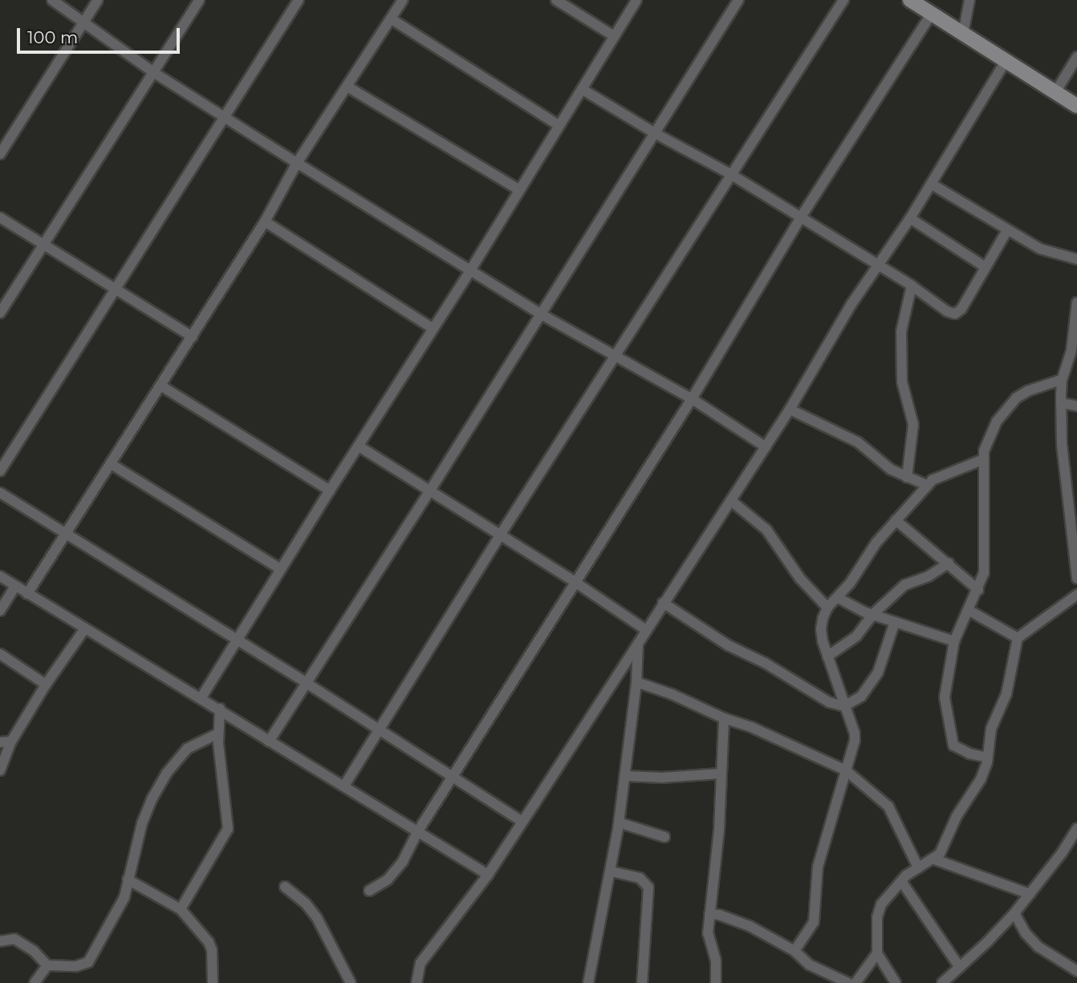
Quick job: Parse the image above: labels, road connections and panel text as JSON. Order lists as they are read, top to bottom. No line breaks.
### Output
{"scale_bar":"100 m"}
